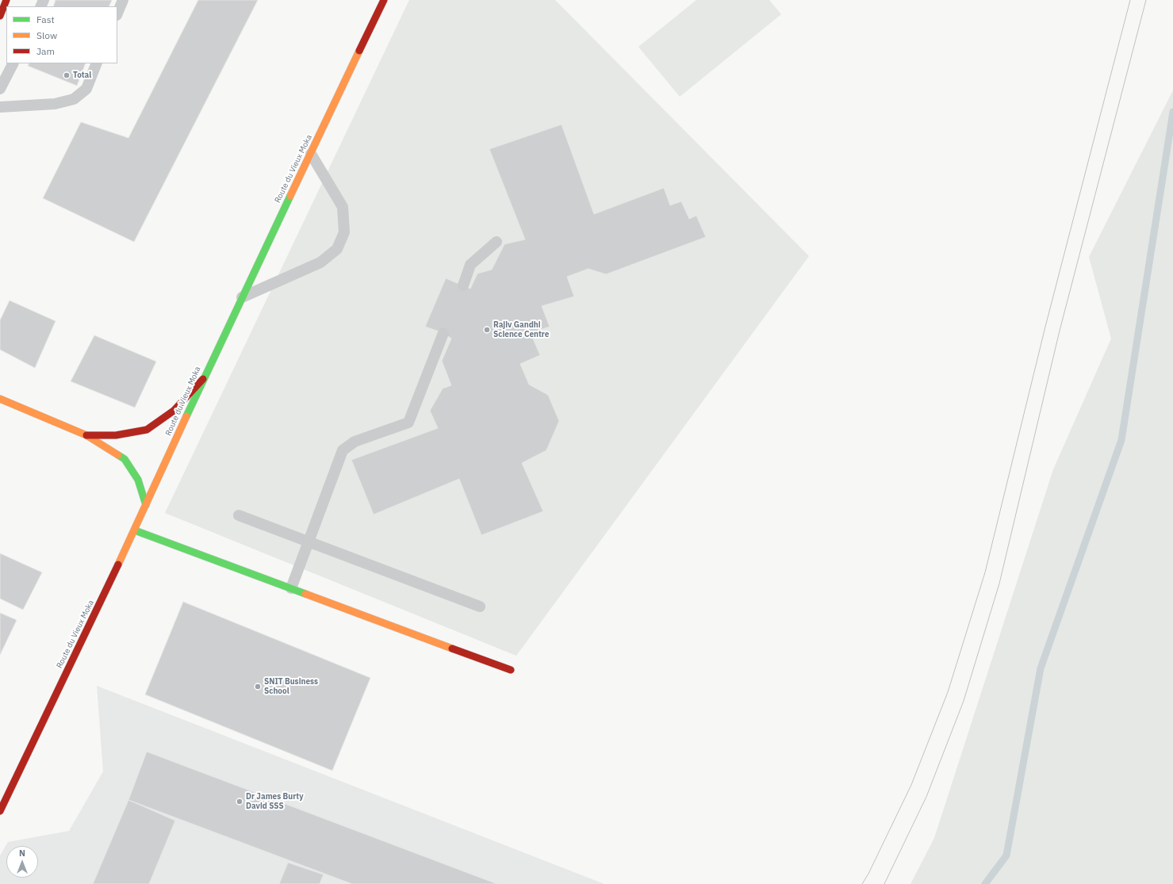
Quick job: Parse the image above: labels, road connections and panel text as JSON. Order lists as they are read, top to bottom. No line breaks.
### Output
{"streets":{"main road":["Route du Vieux Moka"]},"places":["Total","Rajiv Gandhi Science Centre","SNIT Business School","Dr James Burty David SSS"],"legend":["Fast","Slow","Jam"],"north":"top"}
